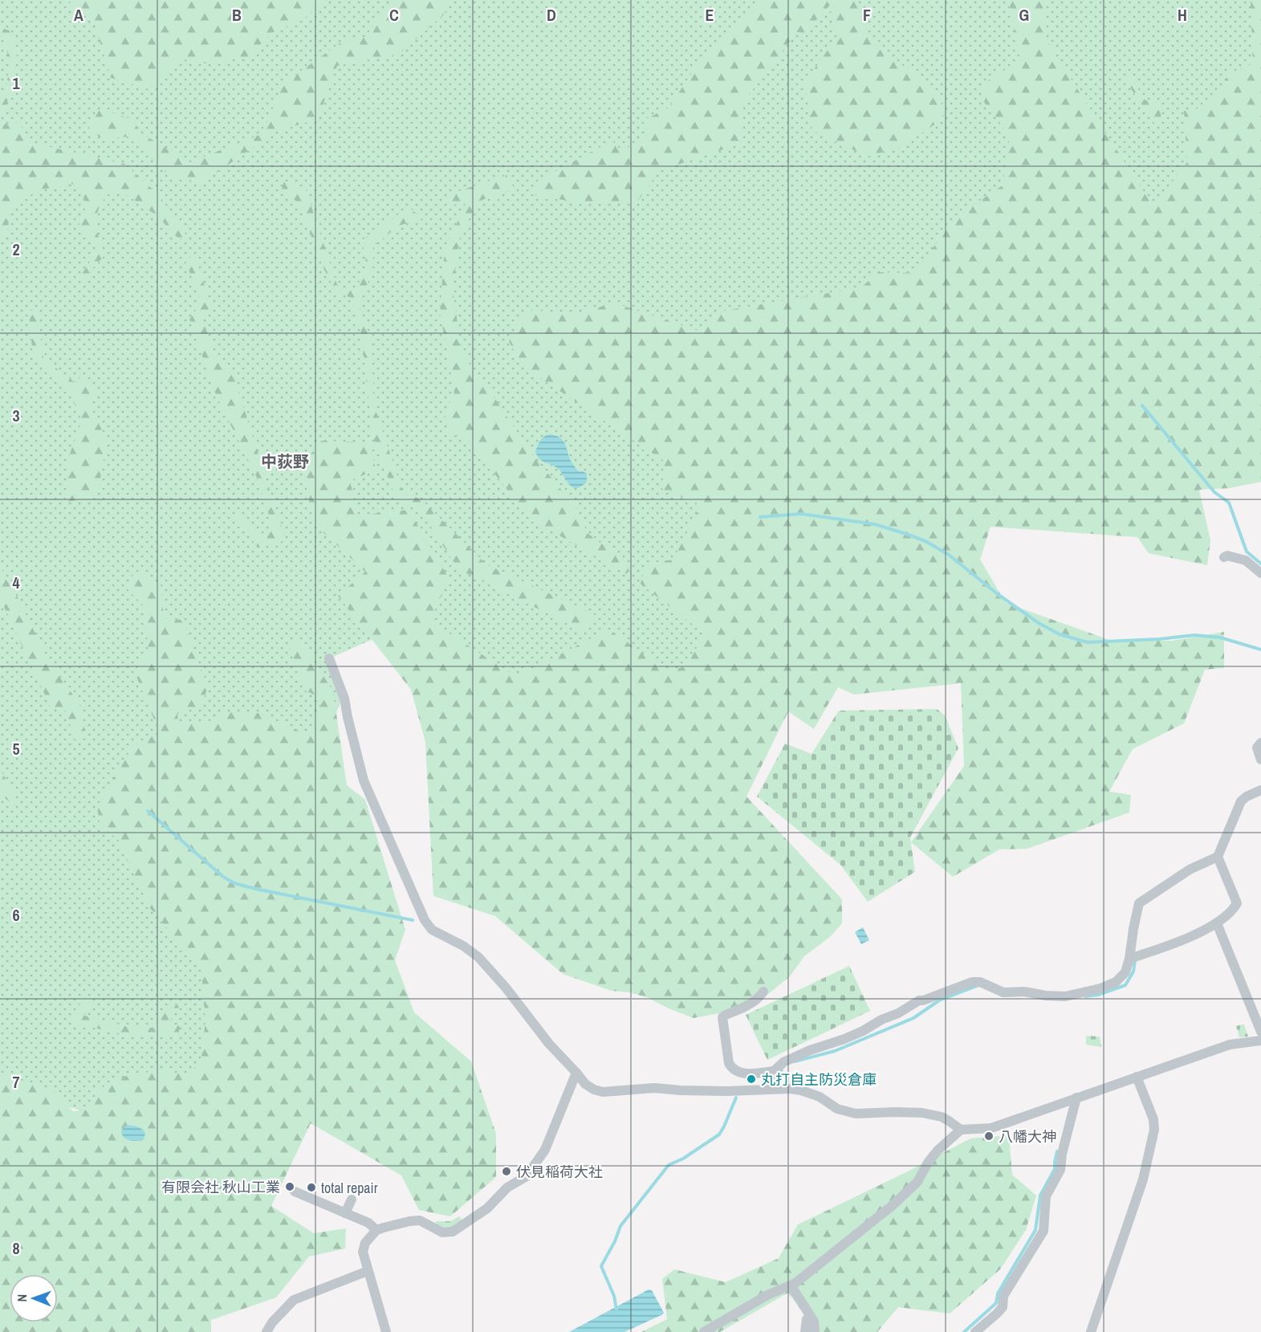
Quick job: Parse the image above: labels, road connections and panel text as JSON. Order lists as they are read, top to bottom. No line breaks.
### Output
{"districts":["中荻野"],"places":["丸打自主防災倉庫","八幡大神","伏見稲荷大社","有限会社 秋山工業","total repair"],"north":"left","grid":{"columns":["A","B","C","D","E","F","G","H"],"rows":["1","2","3","4","5","6","7","8"]}}
